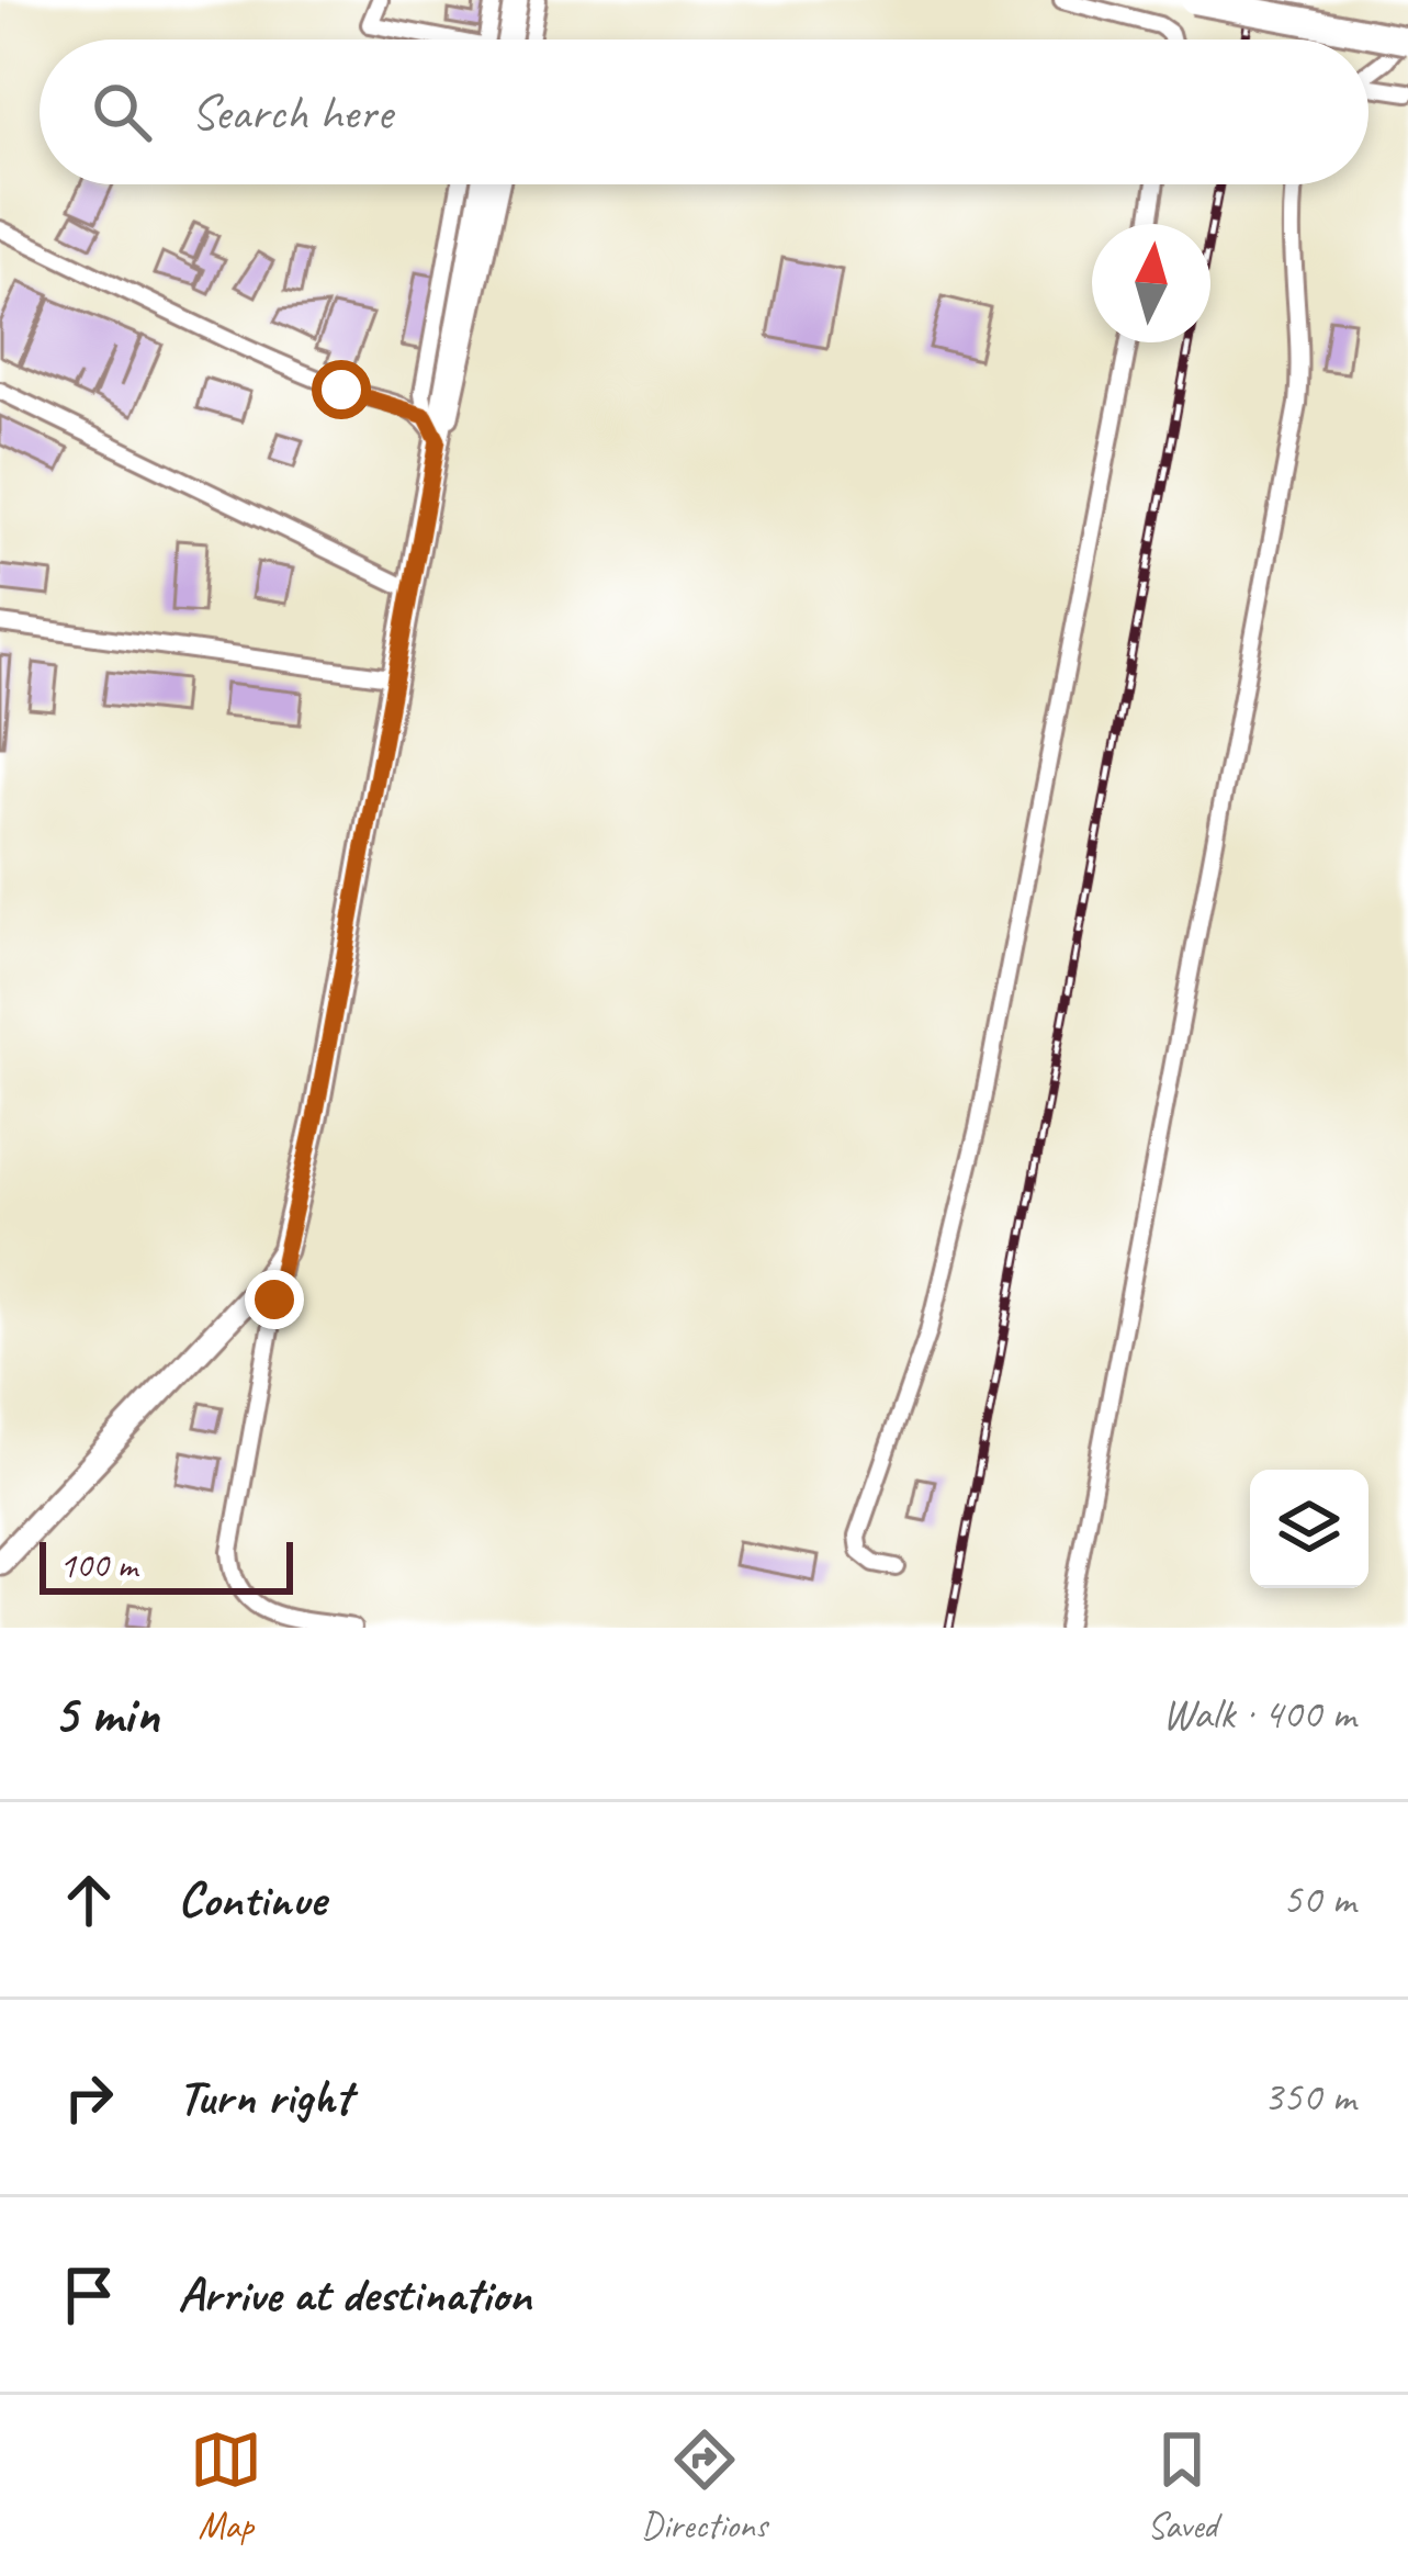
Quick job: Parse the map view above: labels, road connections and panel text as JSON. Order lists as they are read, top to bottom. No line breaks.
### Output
{"scale_bar":"100 m","north":"top","page":{"search":"Search here","scale":"100 m","heading":["5 min","Walk · 400 m"],"list":[["Continue","50 m"],["Turn right","350 m"],"Arrive at destination"],"nav":["Map","Directions","Saved"]}}
